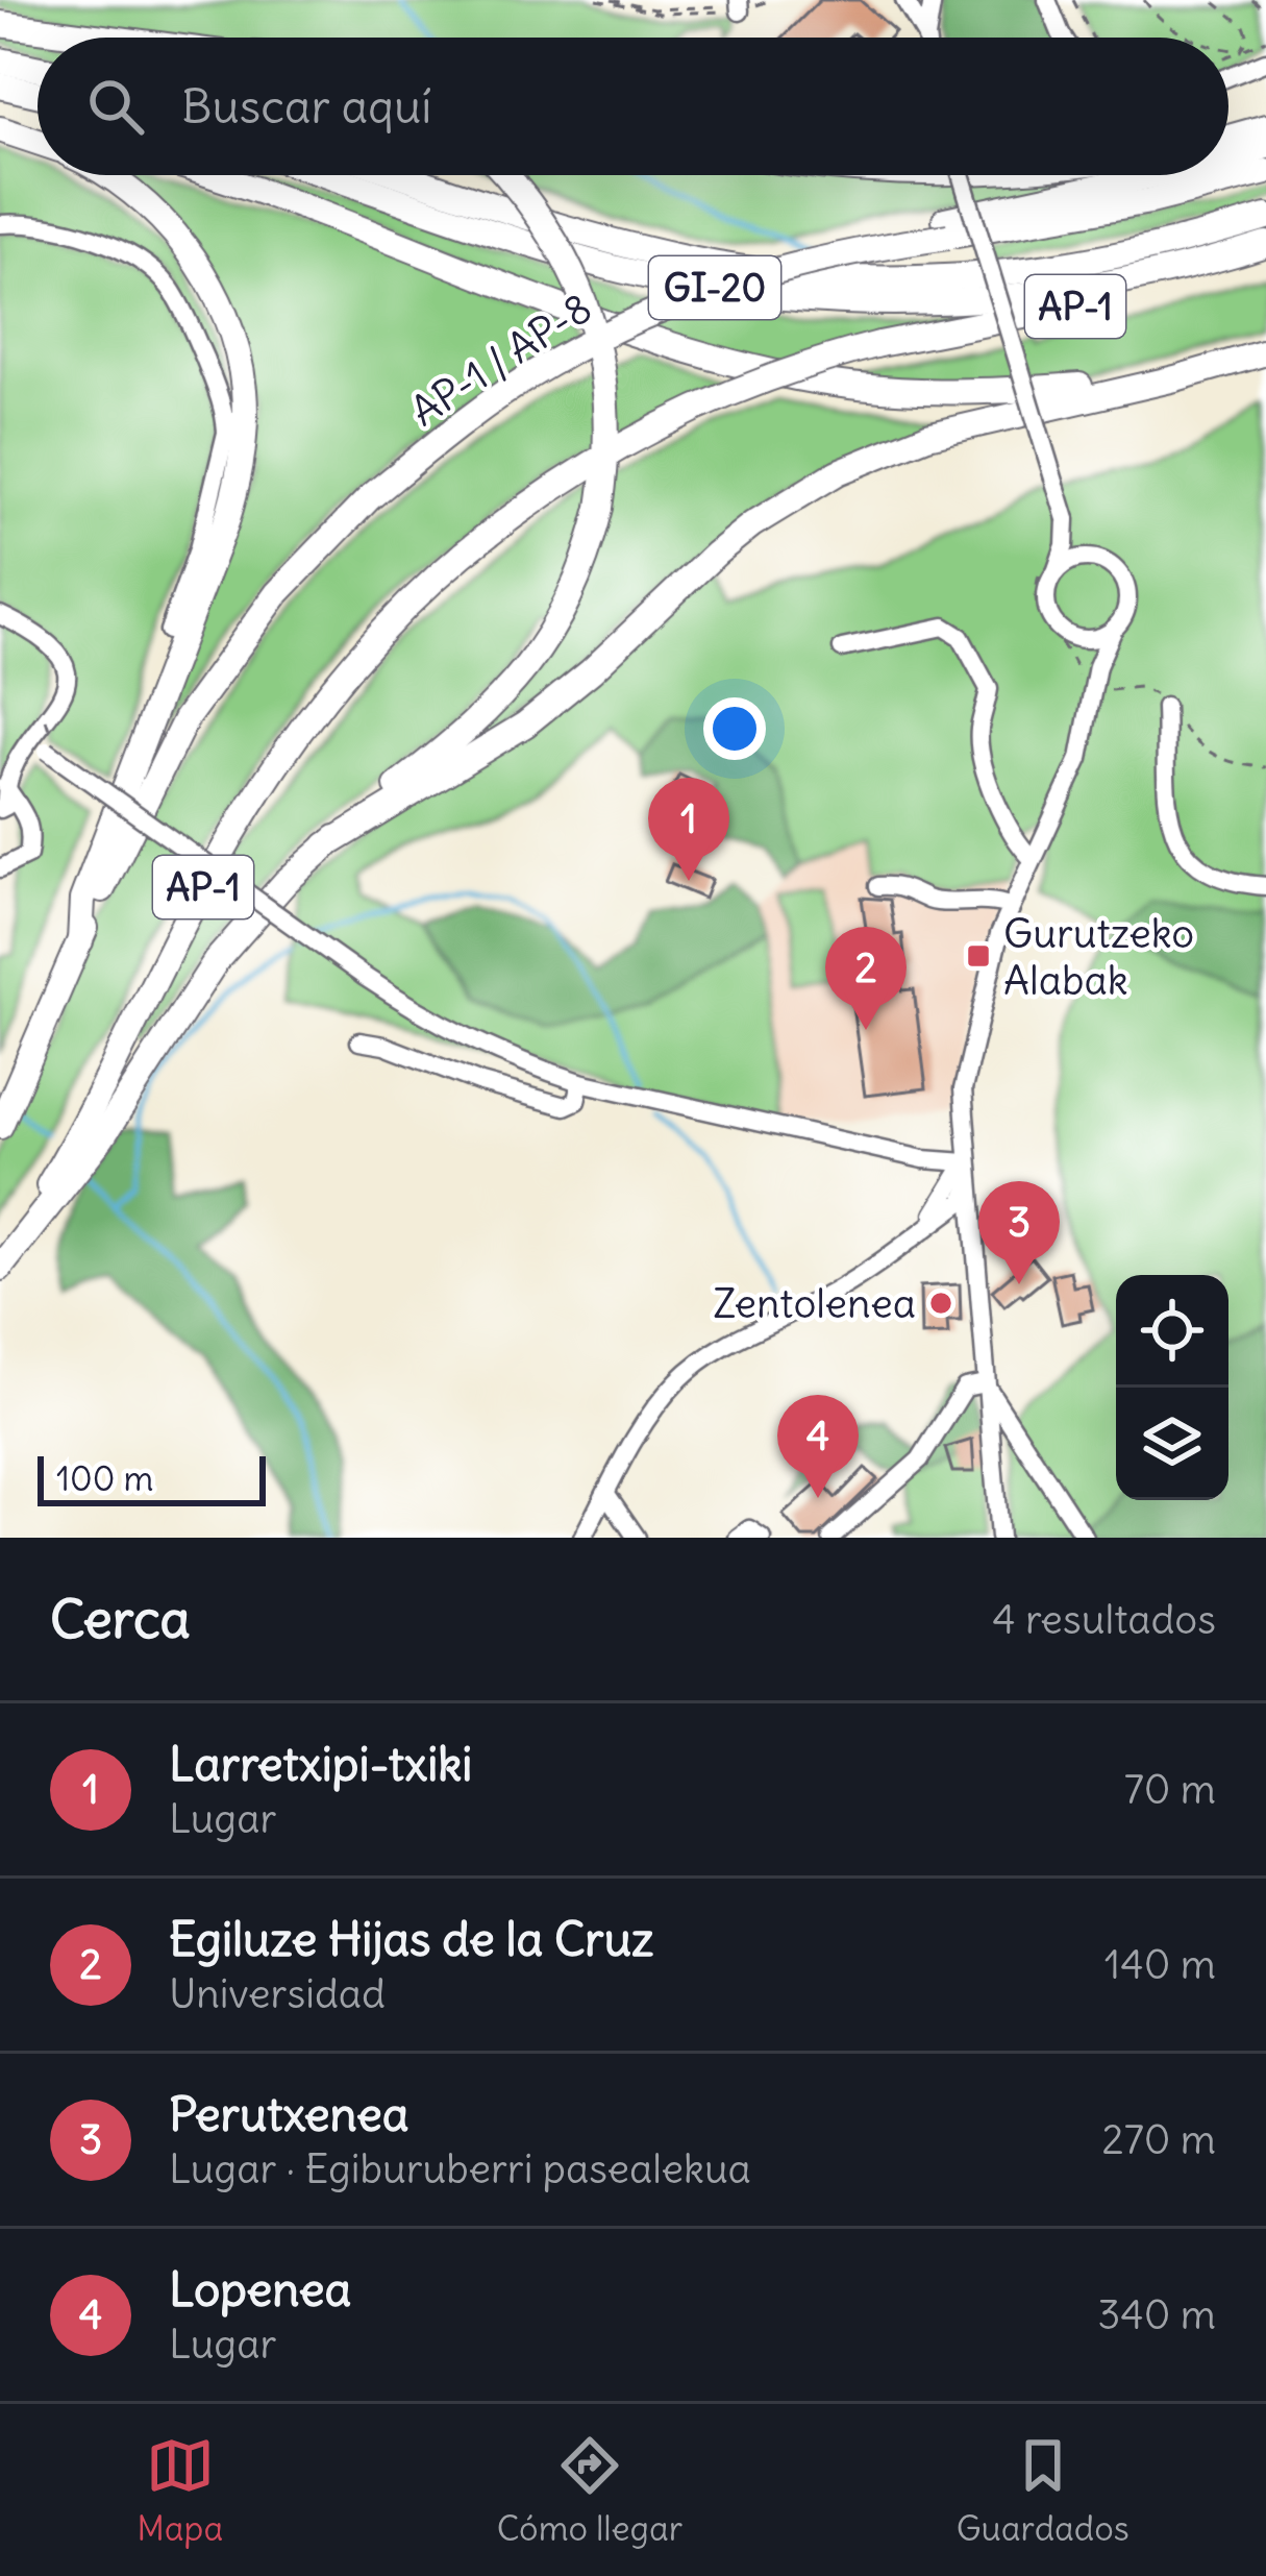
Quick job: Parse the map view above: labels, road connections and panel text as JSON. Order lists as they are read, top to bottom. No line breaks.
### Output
{"streets":{"highway":["GI-20","AP-1","AP-1 / AP-8"]},"crossings":[["GI-20","AP-1"],["AP-1","AP-1 / AP-8"]],"places":{"transit":["Gurutzeko Alabak"],"other":["Zentolenea"]},"scale_bar":"100 m","page":{"search":"Buscar aquí","pins":["1","2","3","4"],"scale":"100 m","heading":["Cerca","4 resultados"],"list":[{"mark":"1","name":"Larretxipi-txiki","note":"Lugar","value":"70 m"},{"mark":"2","name":"Egiluze Hijas de la Cruz","note":"Universidad","value":"140 m"},{"mark":"3","name":"Perutxenea","note":"Lugar · Egiburuberri pasealekua","value":"270 m"},{"mark":"4","name":"Lopenea","note":"Lugar","value":"340 m"}],"nav":["Mapa","Cómo llegar","Guardados"]}}
